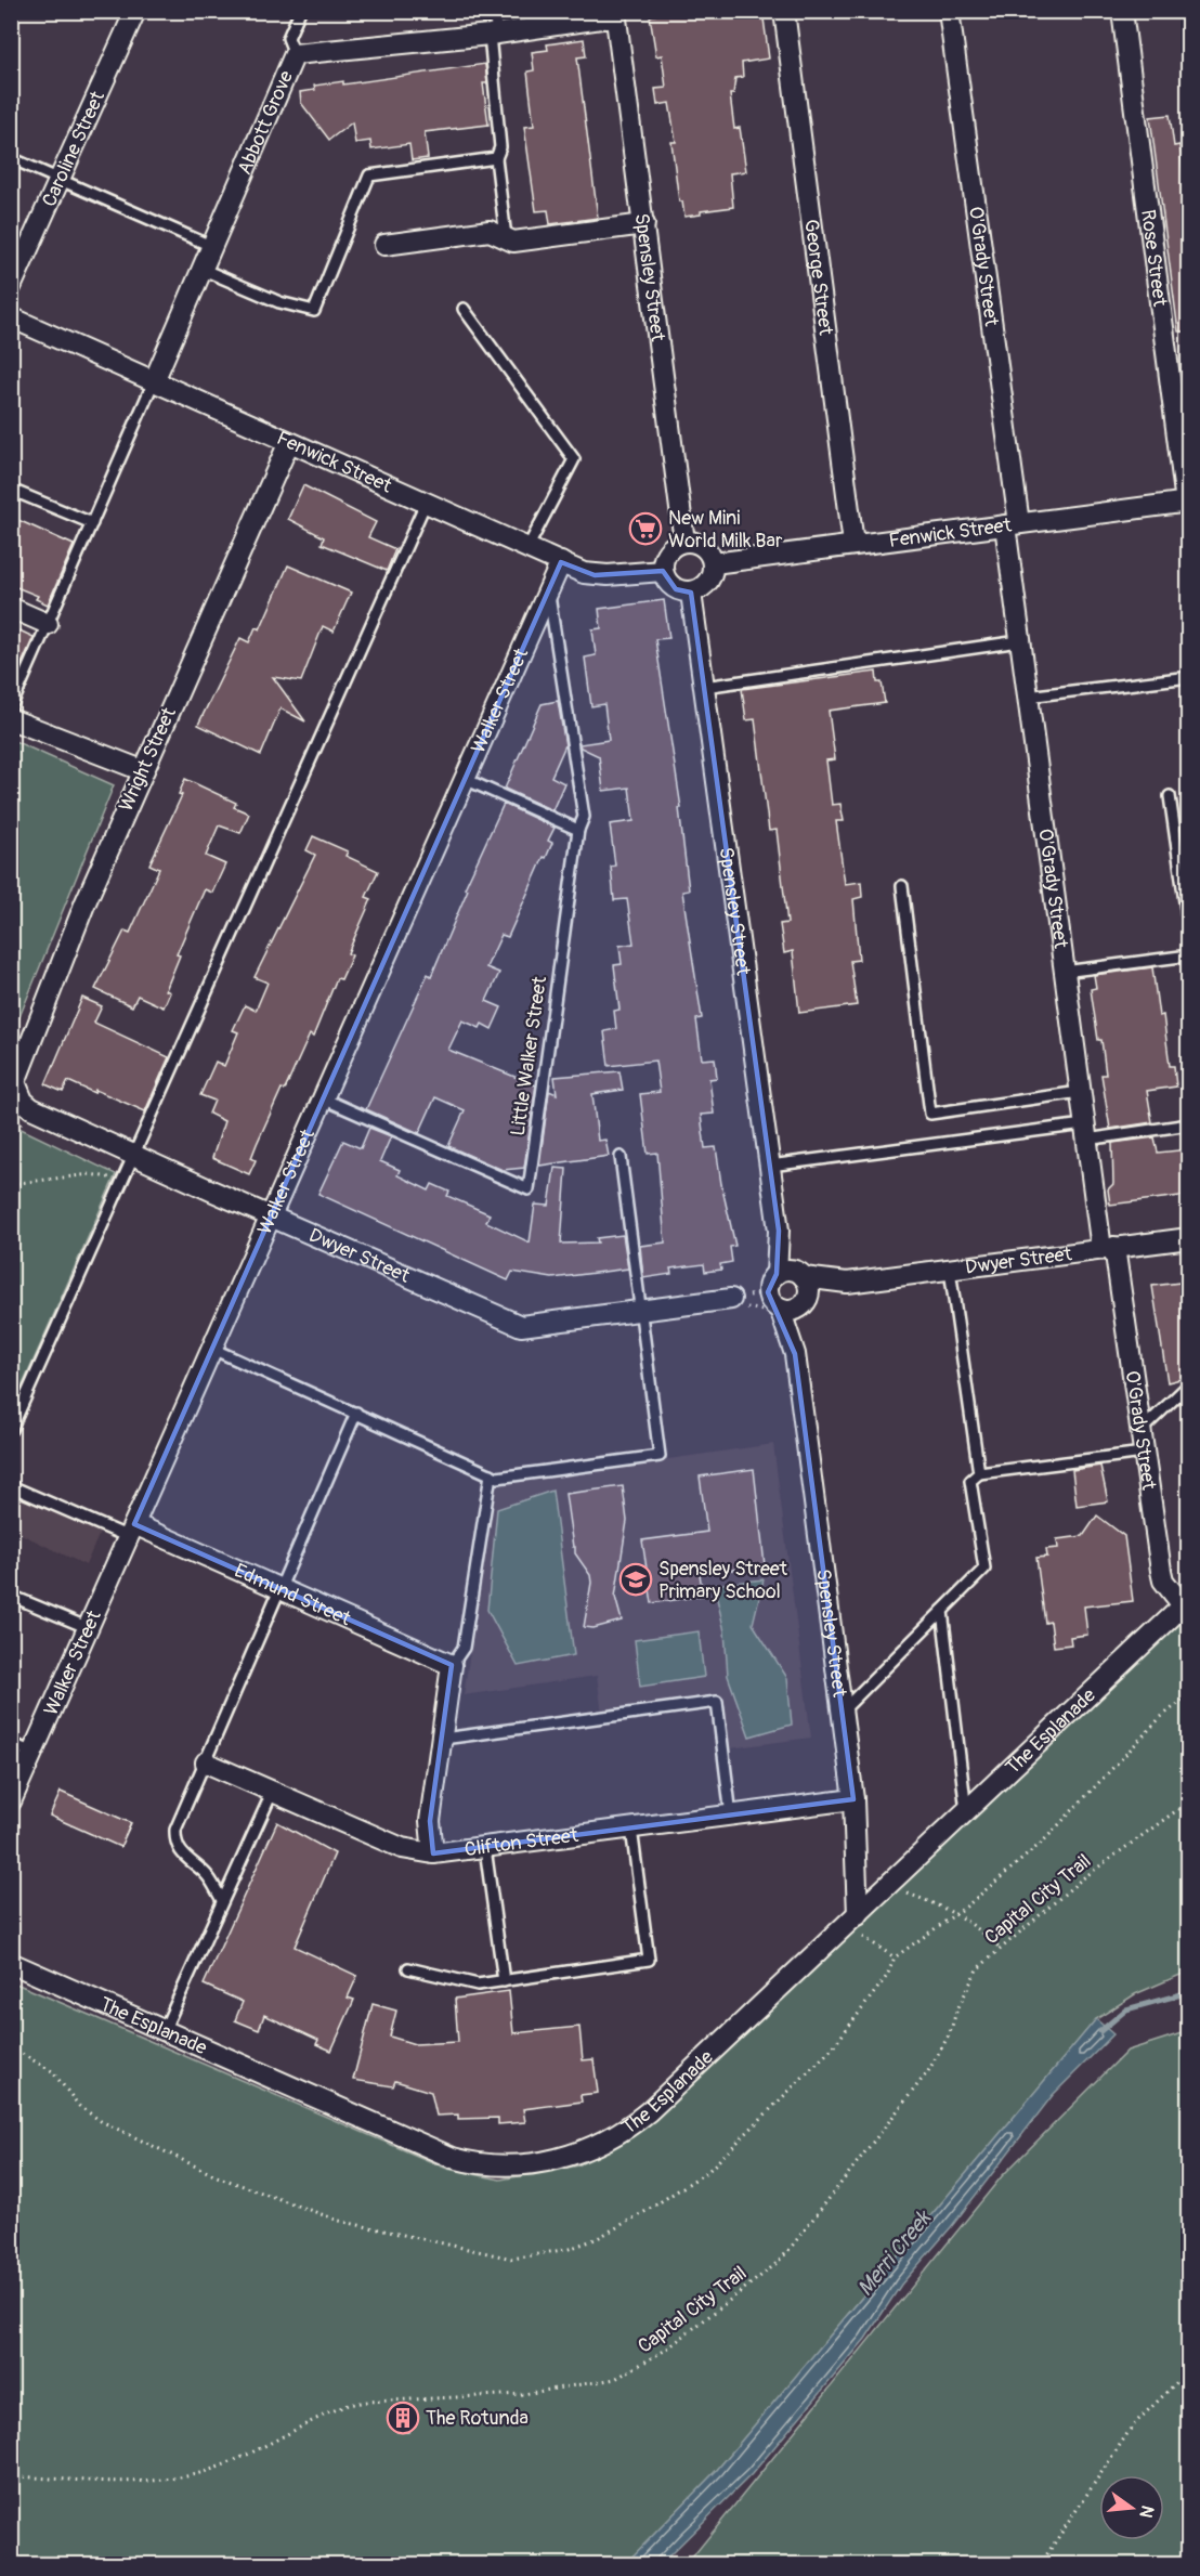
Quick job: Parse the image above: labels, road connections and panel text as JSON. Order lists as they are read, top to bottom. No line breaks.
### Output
{"streets":{"street":["Abbott Grove","Caroline Street","Rose Street","O'Grady Street","Spensley Street","George Street","Fenwick Street","Walker Street","Wright Street","Dwyer Street","Edmund Street","The Esplanade","Clifton Street"],"lane":["Little Walker Street"],"path":["Capital City Trail"]},"crossings":[["Abbott Grove","Spensley Street"],["Abbott Grove","Fenwick Street"],["Rose Street","Fenwick Street"],["O'Grady Street","Fenwick Street"],["O'Grady Street","Dwyer Street"],["O'Grady Street","The Esplanade"],["Spensley Street","Fenwick Street"],["Spensley Street","Dwyer Street"],["Spensley Street","The Esplanade"],["Spensley Street","Clifton Street"],["George Street","Fenwick Street"],["Fenwick Street","Walker Street"],["Fenwick Street","Wright Street"],["Walker Street","Little Walker Street"],["Walker Street","Dwyer Street"],["Walker Street","Edmund Street"],["Wright Street","Dwyer Street"]],"water":["Merri Creek"],"places":{"supermarket":["New Mini World Milk Bar"],"school or university":["Spensley Street Primary School"],"building":["The Rotunda"]},"north":"right"}
